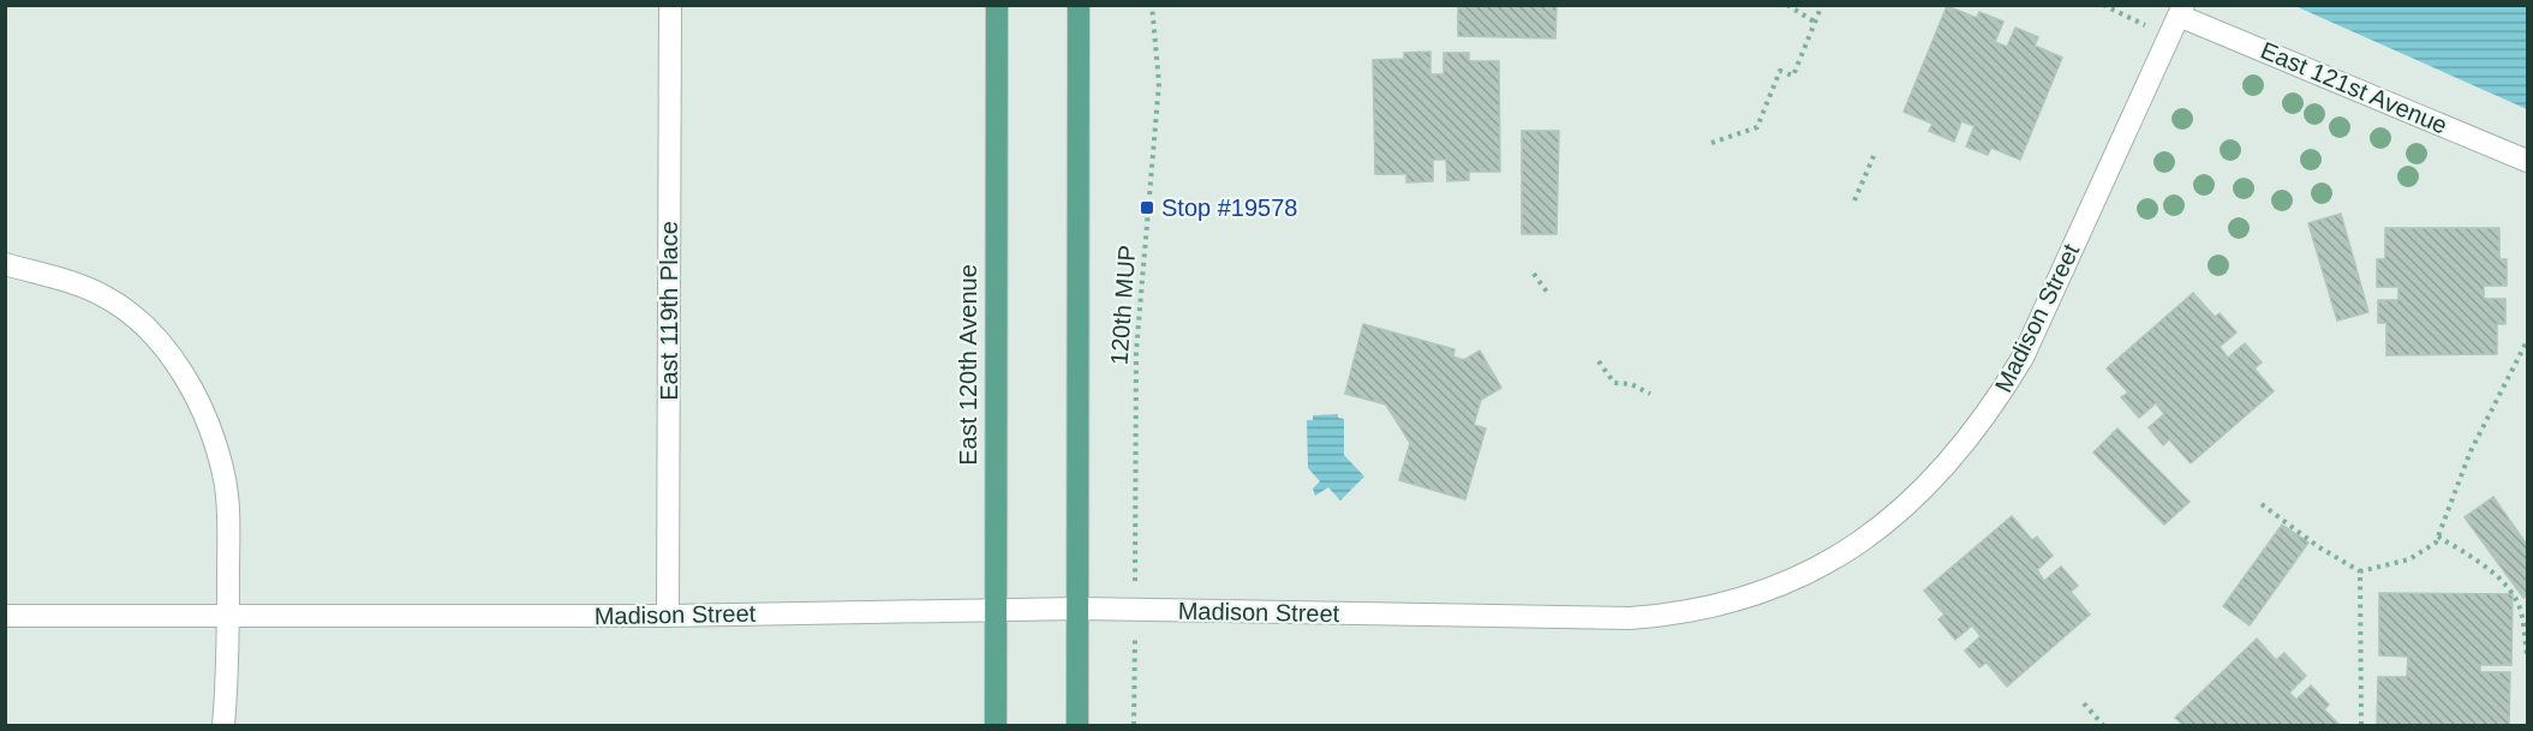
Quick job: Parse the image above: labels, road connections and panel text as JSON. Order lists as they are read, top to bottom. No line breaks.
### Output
{"streets":{"main road":["East 120th Avenue"],"street":["East 121st Avenue","East 119th Place","Madison Street"],"path":["120th MUP"]},"crossings":[["East 121st Avenue","Madison Street"],["East 119th Place","Madison Street"],["Madison Street","East 120th Avenue"]],"places":{"transit":["Stop #19578"]}}
